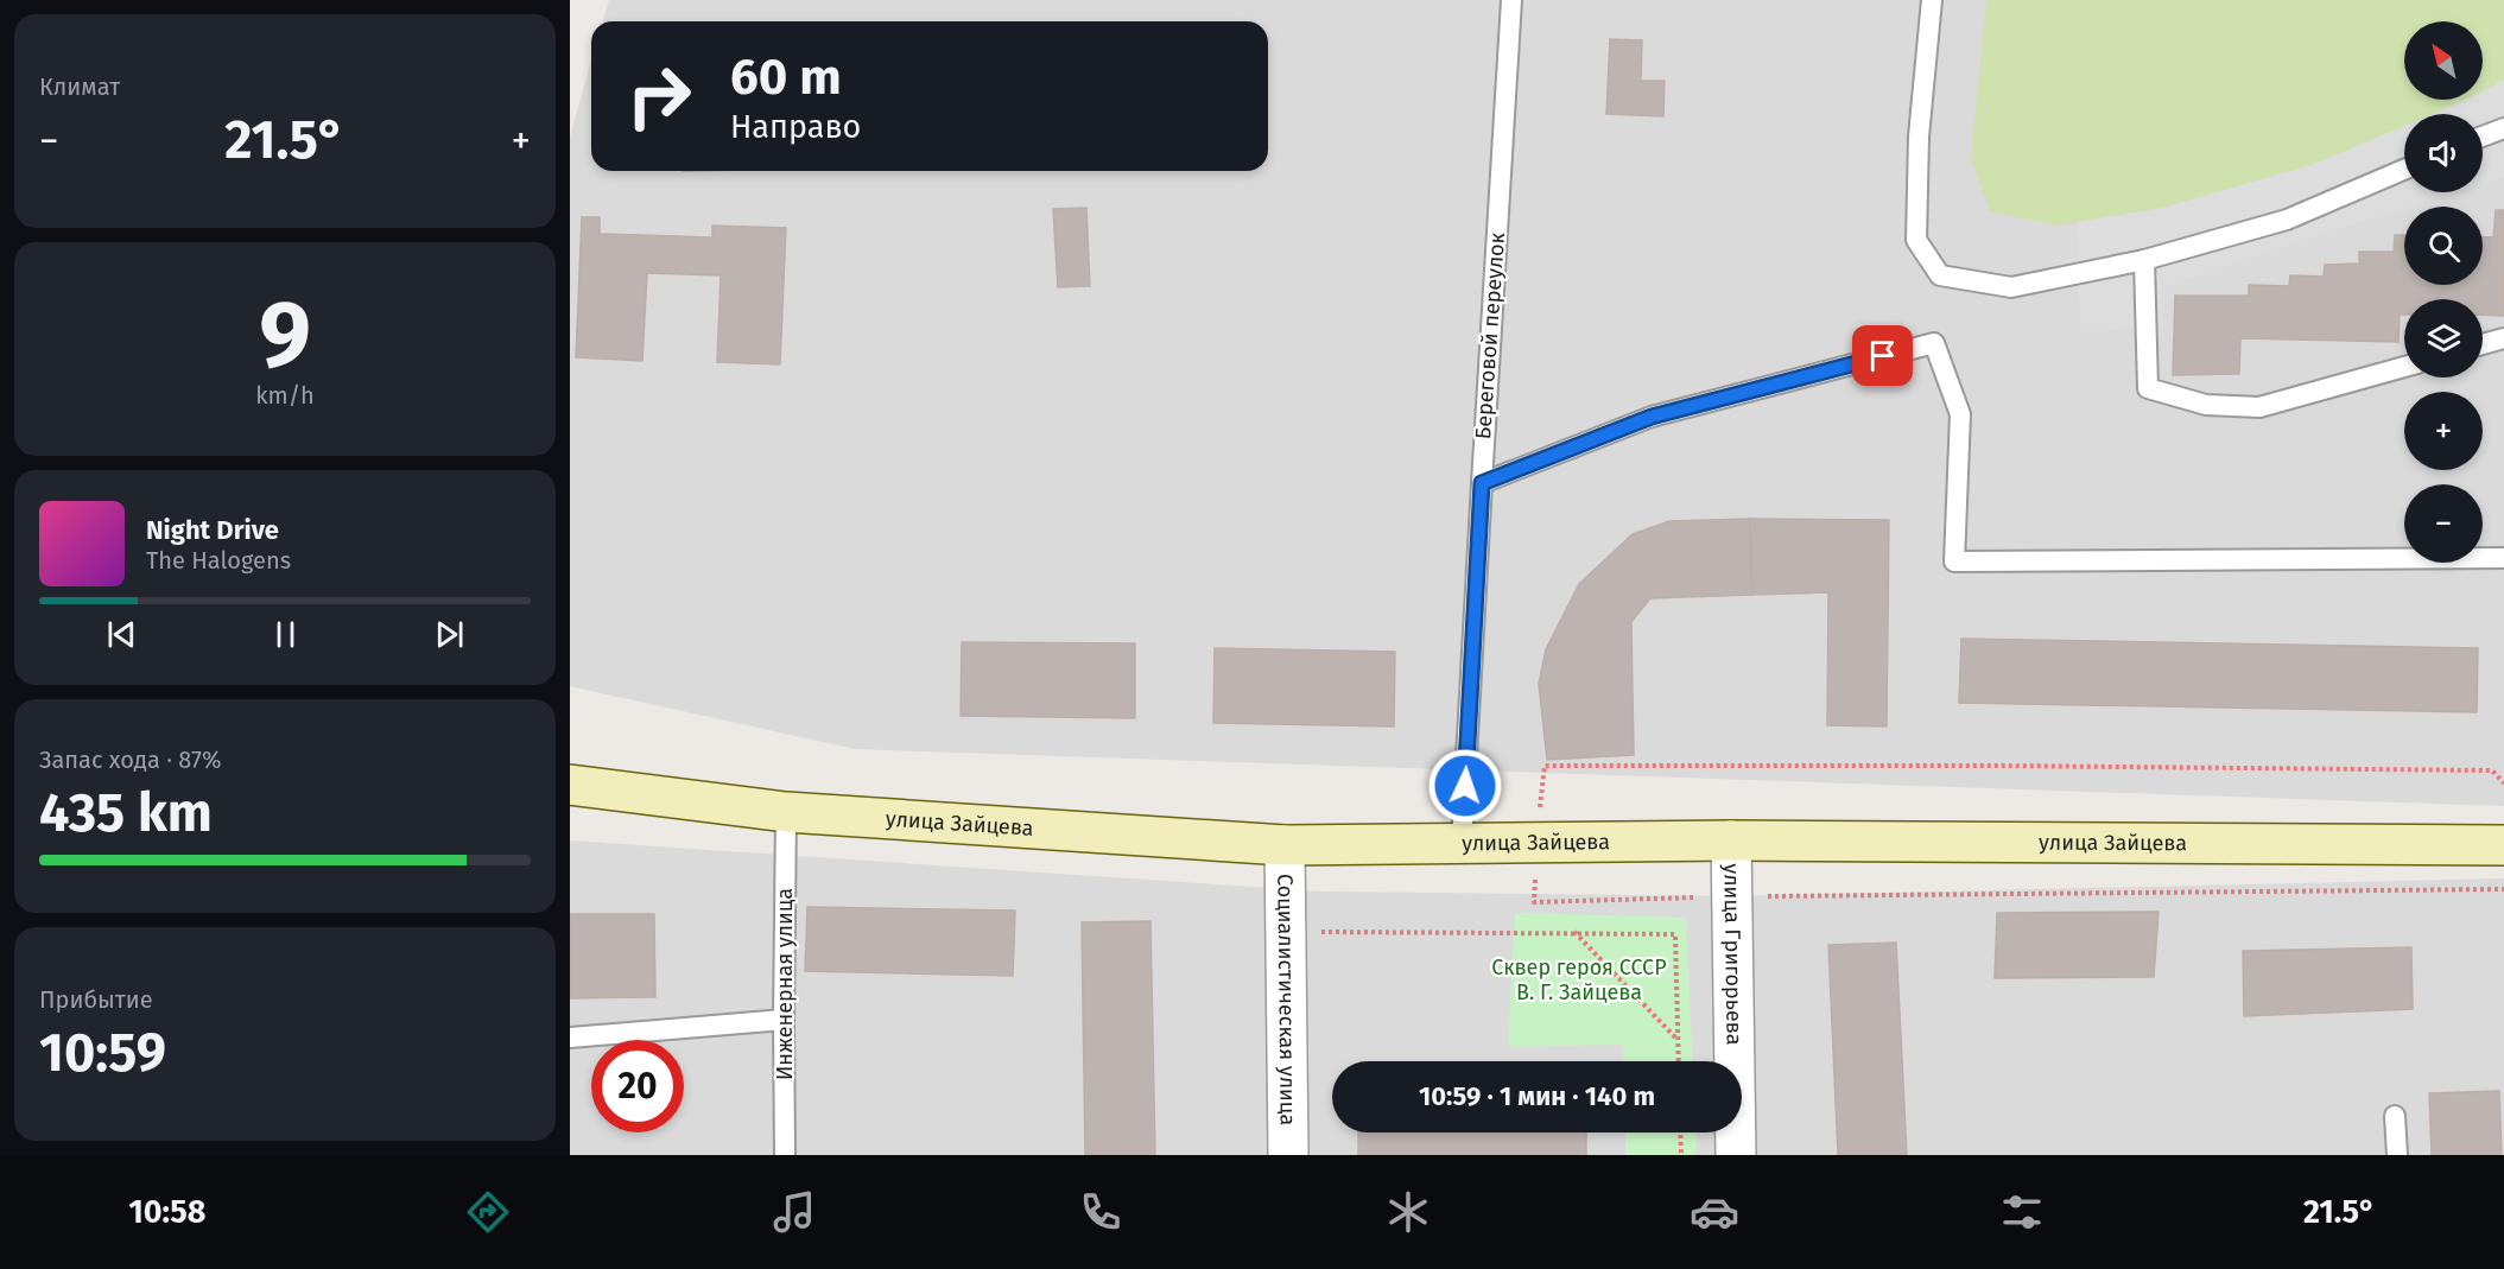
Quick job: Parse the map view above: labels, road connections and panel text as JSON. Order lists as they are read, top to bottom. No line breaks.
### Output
{"streets":{"main road":["улица Зайцева"],"street":["улица Григорьева","Социалистическая улица"],"lane":["Береговой переулок","Инженерная улица"]},"crossings":[["Береговой переулок","улица Зайцева"],["улица Зайцева","улица Григорьева"],["улица Зайцева","Инженерная улица"],["улица Зайцева","Социалистическая улица"]],"parks":["Сквер героя СССР В. Г. Зайцева"],"north":"top left","page":{"tile":["Климат",["9","km/h"],["Запас хода · 87%","435 km"],["Прибытие","10:59"]],"map_buttons":["+","−"],"turn":["60 m","Направо"],"heat":["−","21.5°","+"],"song":["Night Drive","The Halogens"],"limit":"20","trip":"10:59 · 1 мин · 140 m","tabs":["10:58","21.5°"]}}
